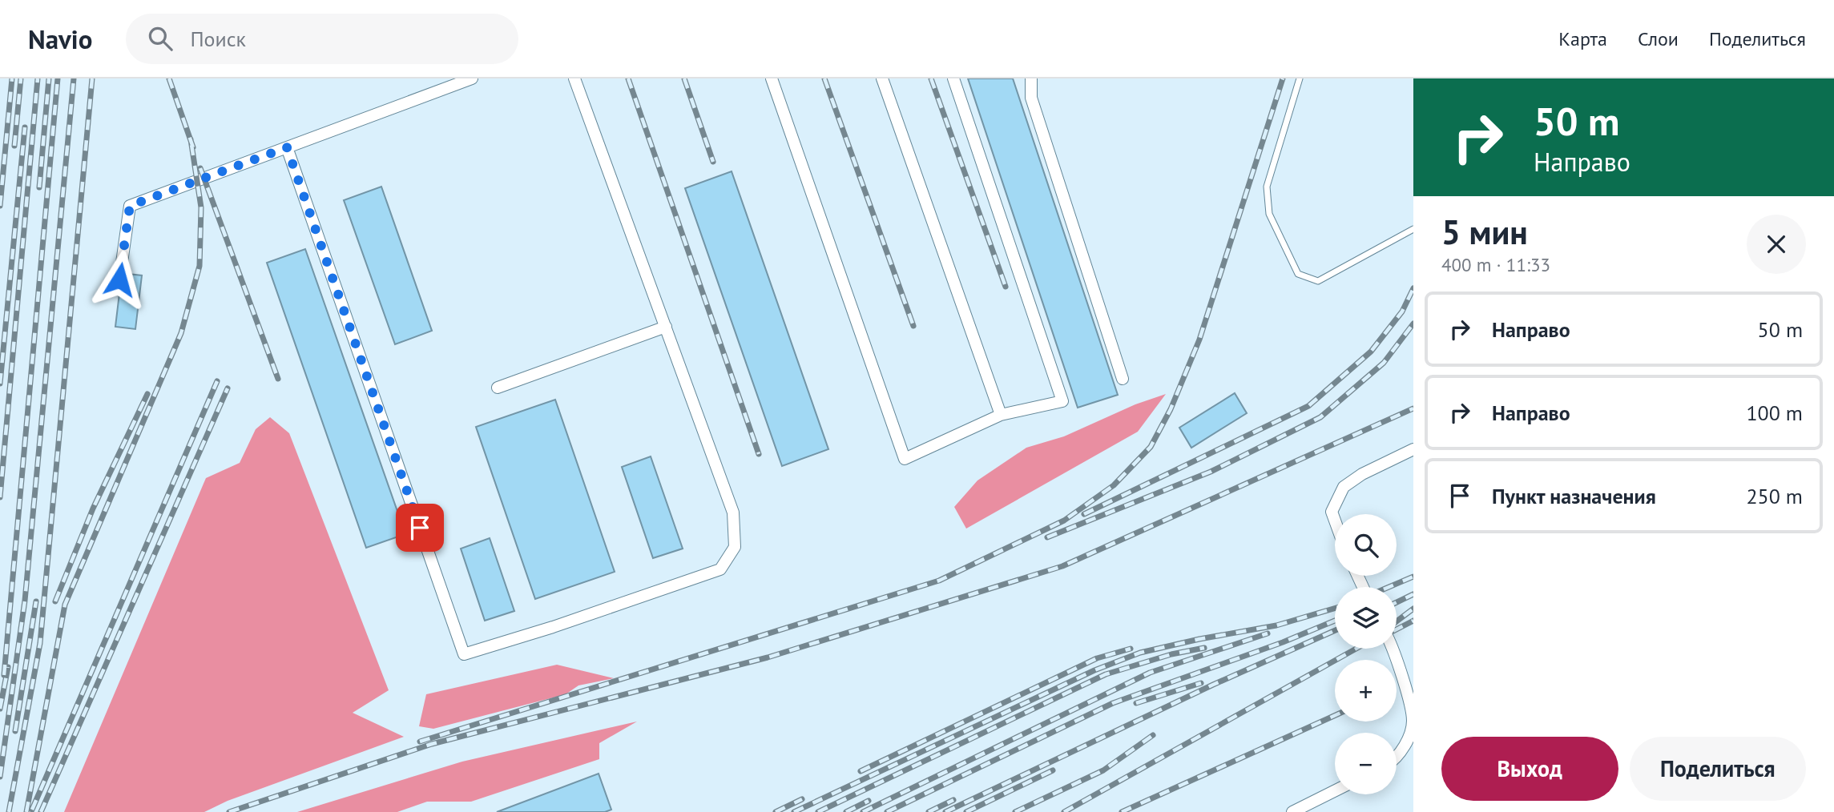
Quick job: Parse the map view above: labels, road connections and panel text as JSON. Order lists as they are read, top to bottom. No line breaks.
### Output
{"page":{"header":"Navio","search":"Поиск","nav":["Карта","Слои","Поделиться"],"turn":["50 m","Направо"],"heading":["5 мин","400 m · 11:33"],"list":[{"name":"Направо","value":"50 m"},{"name":"Направо","value":"100 m"},{"name":"Пункт назначения","value":"250 m"}],"map_buttons":["+","−"],"buttons":["Выход","Поделиться"]}}
